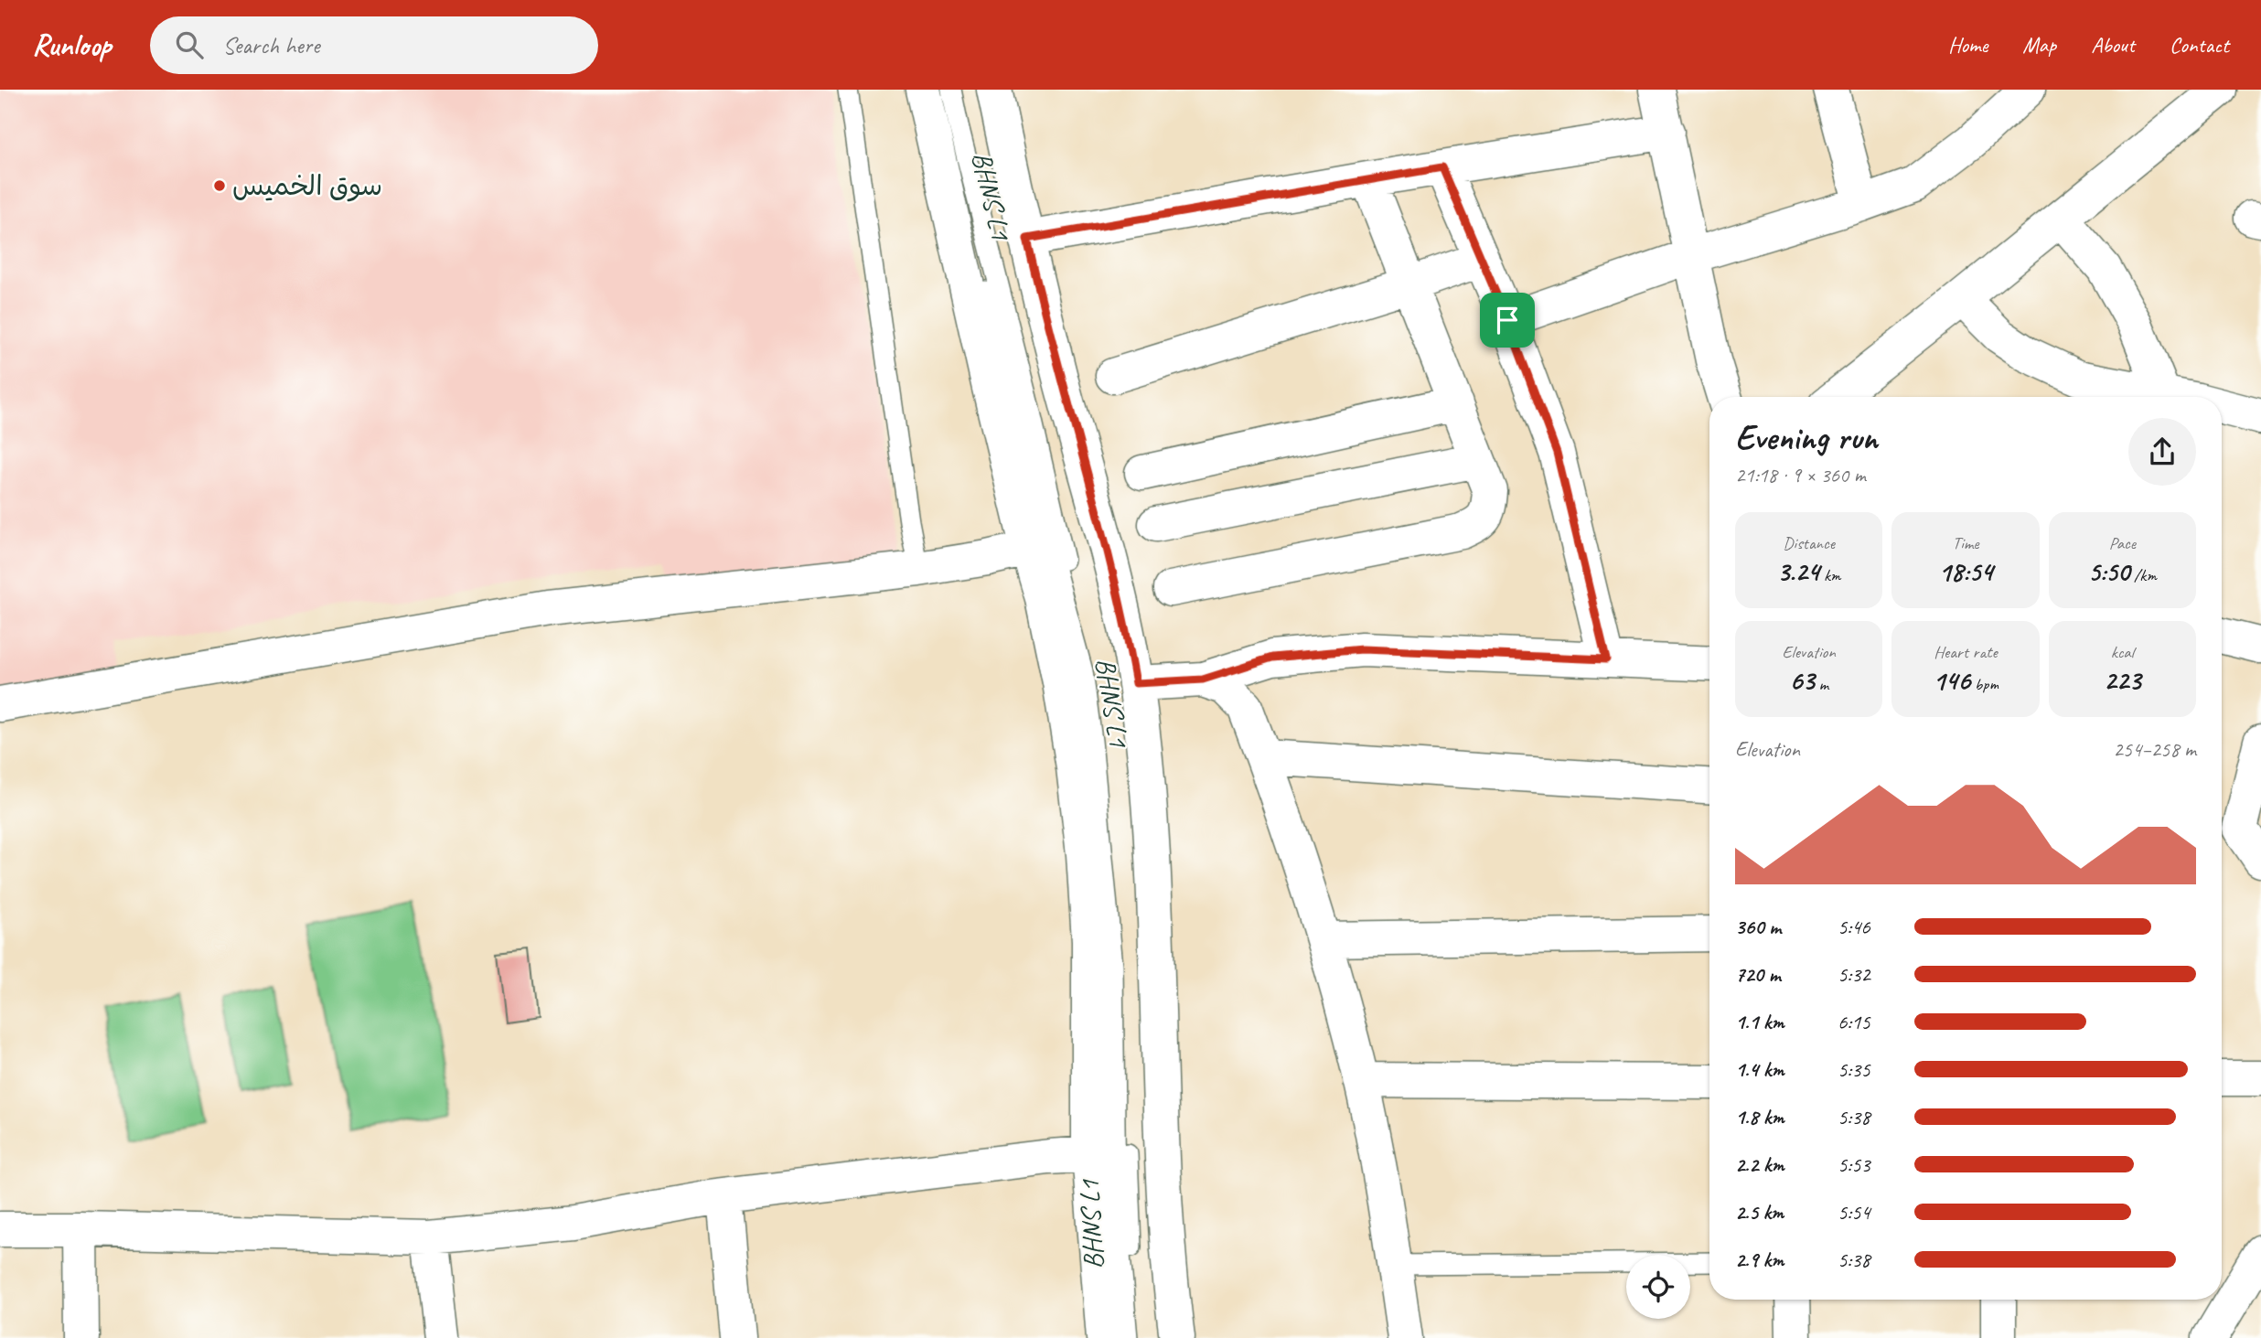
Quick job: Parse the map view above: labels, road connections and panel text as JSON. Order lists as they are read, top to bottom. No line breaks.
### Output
{"streets":{"lane":["BHNS L1"]},"places":["سوق الخميس"],"page":{"header":"Runloop","search":"Search here","nav":["Home","Map","About","Contact"],"heading":["Evening run","21:18 · 9 × 360 m"],"stats":[["Distance","3.24 km"],["Time","18:54"],["Pace","5:50 /km"],["Elevation","63 m"],["Heart rate","146 bpm"],["kcal","223"]],"chart":["Elevation","254–258 m"],"list":[{"name":"360 m","note":"5:46"},{"name":"720 m","note":"5:32"},{"name":"1.1 km","note":"6:15"},{"name":"1.4 km","note":"5:35"},{"name":"1.8 km","note":"5:38"},{"name":"2.2 km","note":"5:53"},{"name":"2.5 km","note":"5:54"},{"name":"2.9 km","note":"5:38"}]}}
